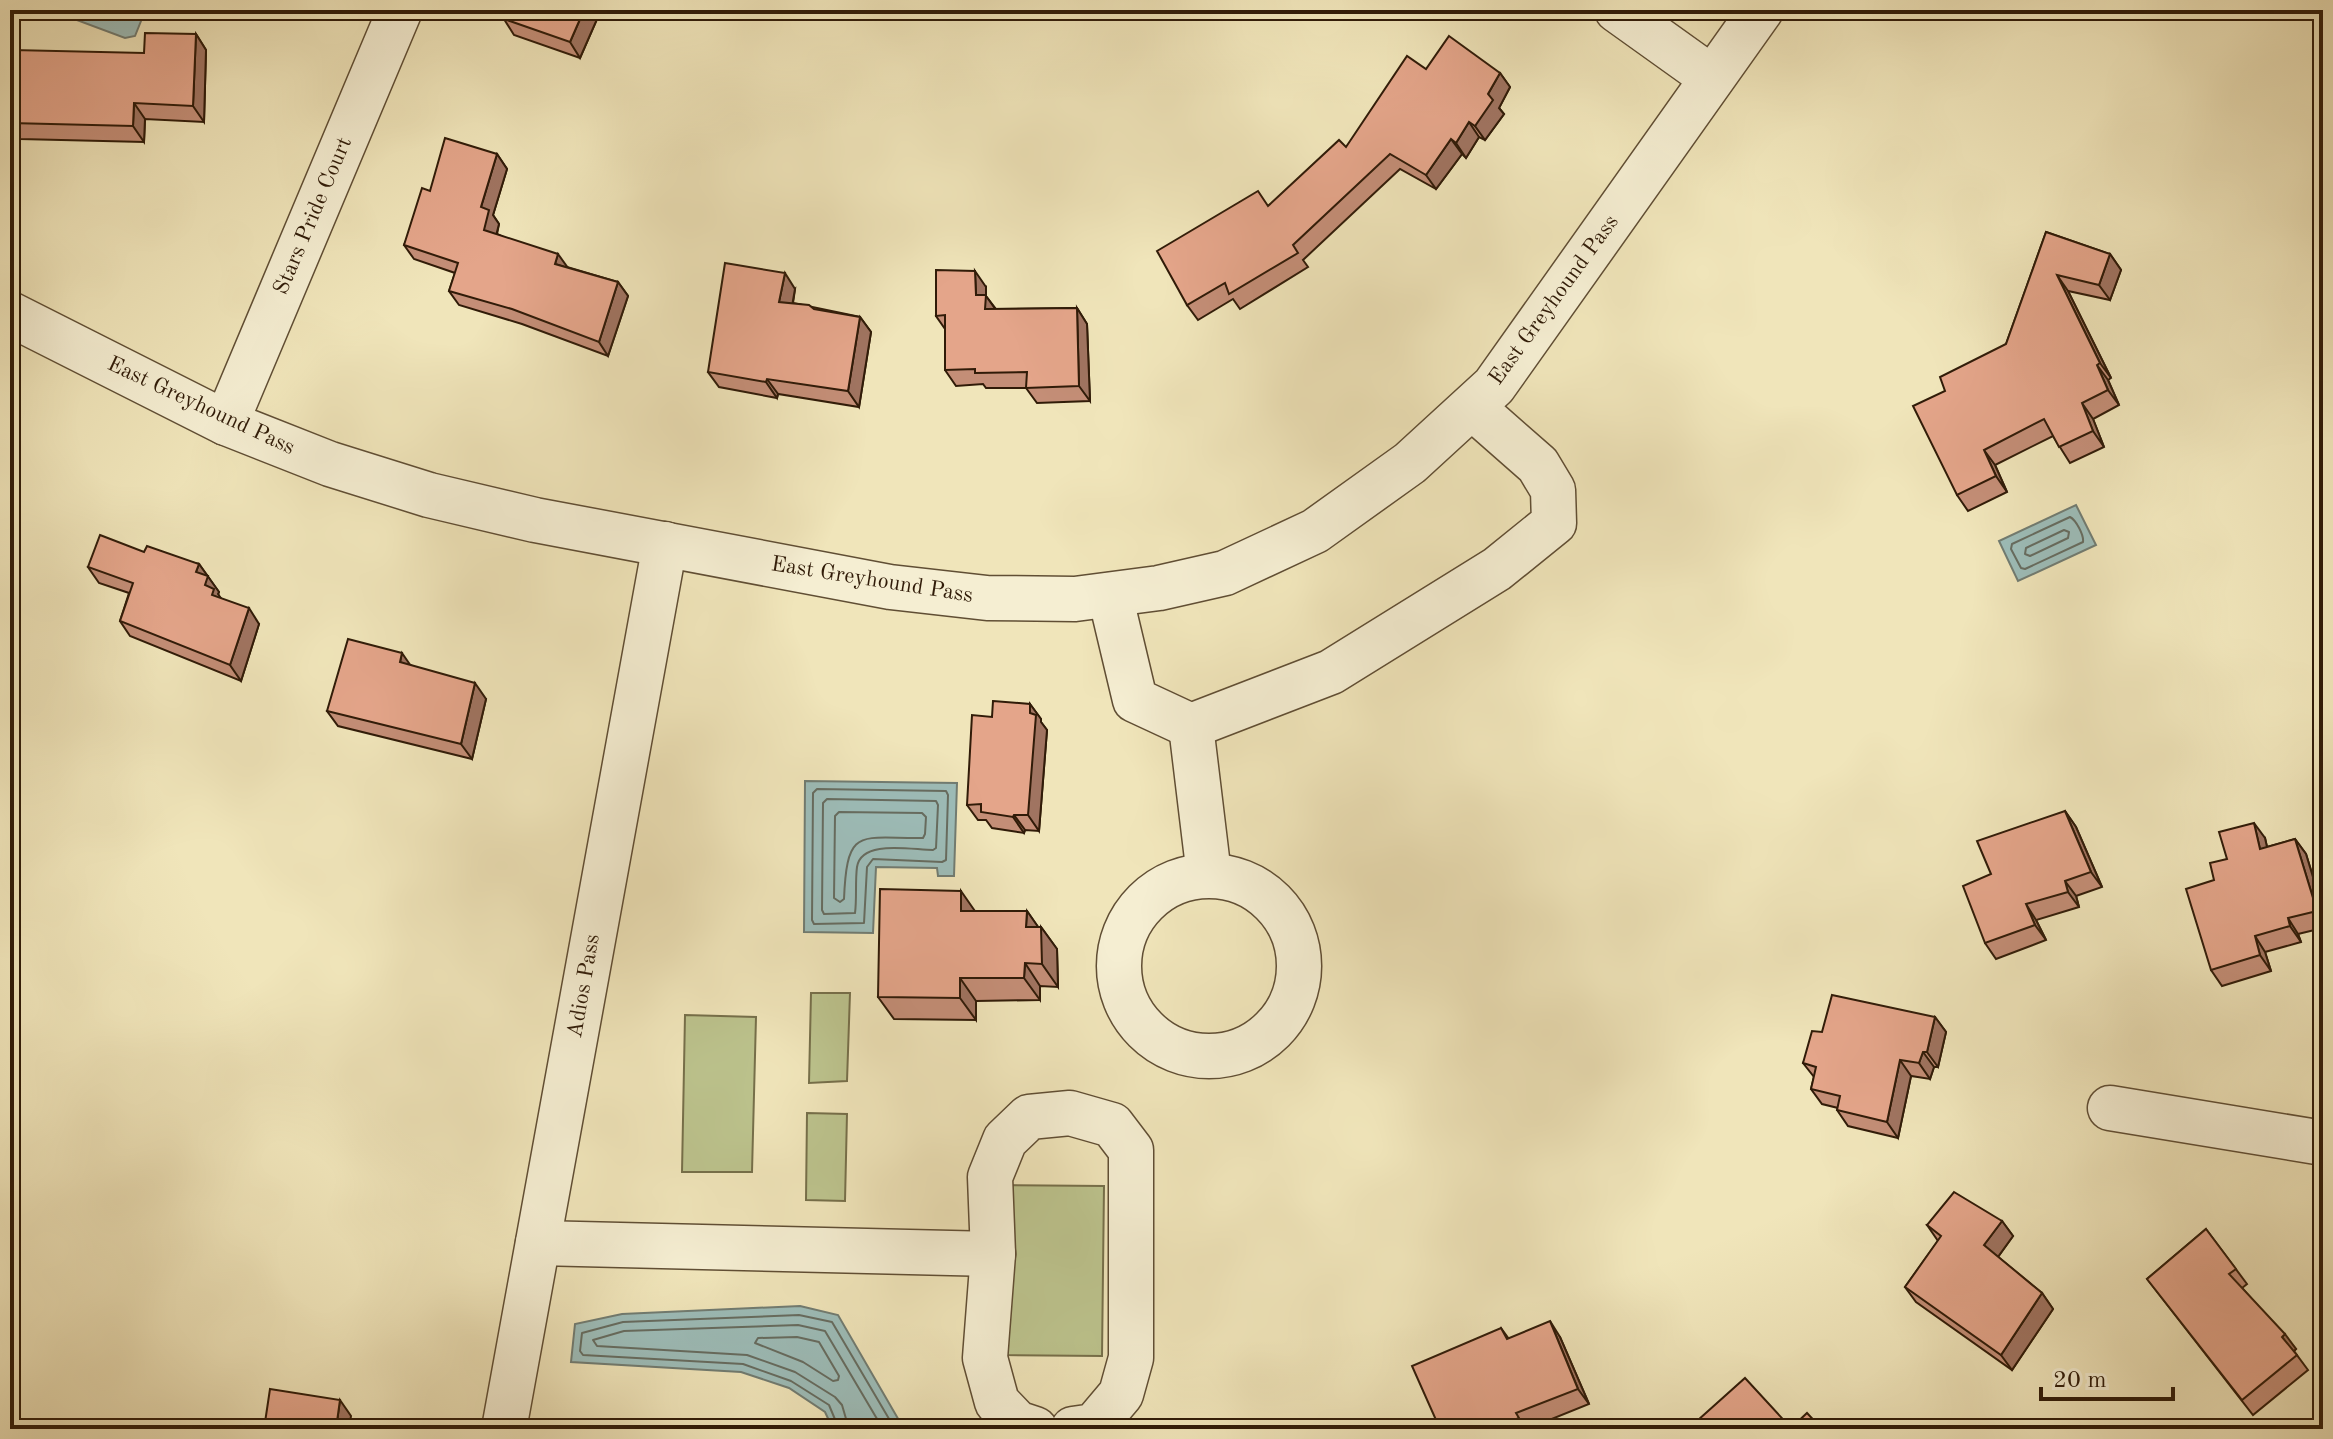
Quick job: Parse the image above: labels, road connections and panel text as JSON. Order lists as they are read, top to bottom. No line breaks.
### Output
{"streets":{"street":["Stars Pride Court","East Greyhound Pass","Adios Pass"]},"crossings":[["Stars Pride Court","East Greyhound Pass"],["East Greyhound Pass","Adios Pass"]],"scale_bar":"20 m"}
